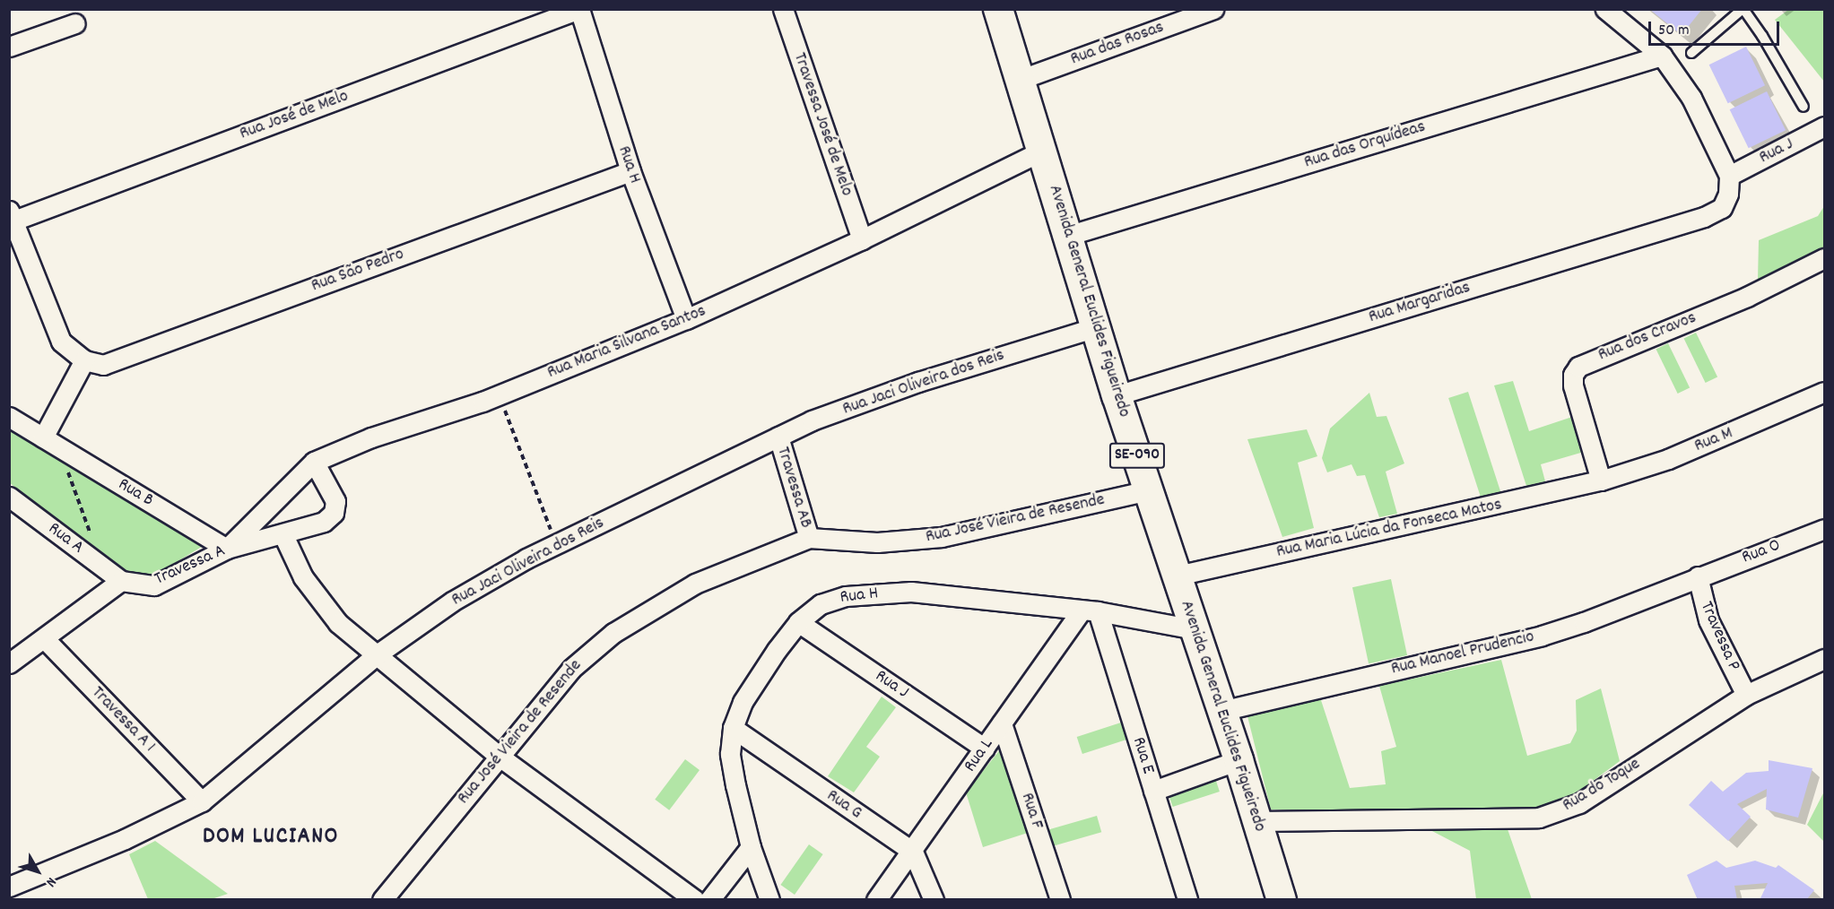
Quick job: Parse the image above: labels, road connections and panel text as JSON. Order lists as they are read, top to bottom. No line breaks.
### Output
{"streets":{"main road":["Avenida General Euclides Figueiredo","SE-090"],"street":["Rua das Rosas","Rua José de Melo","Travessa José de Melo","Rua das Orquídeas","Rua J","Rua H","Rua São Pedro","Rua Margaridas","Rua dos Cravos","Rua Maria Silvana Santos","Rua Jaci Oliveira dos Reis","Rua M","Travessa AB","Rua B","Rua José Vieira de Resende","Rua Maria Lúcia da Fonseca Matos","Rua A","Rua O","Travessa A","Travessa P","Rua Manoel Prudencio","Travessa A 1","Rua L","Rua E","Rua do Toque","Rua G","Rua F"]},"crossings":[["Rua das Rosas","Avenida General Euclides Figueiredo"],["Rua José de Melo","Rua H"],["Travessa José de Melo","Rua Maria Silvana Santos"],["Rua das Orquídeas","Avenida General Euclides Figueiredo"],["Rua J","Rua H"],["Rua J","Rua Margaridas"],["Rua J","Rua L"],["Rua H","Rua São Pedro"],["Rua H","Avenida General Euclides Figueiredo"],["Rua H","Rua Maria Silvana Santos"],["Rua H","Rua L"],["Rua H","Rua E"],["Rua H","Rua G"],["Avenida General Euclides Figueiredo","Rua Margaridas"],["Avenida General Euclides Figueiredo","Rua Maria Silvana Santos"],["Avenida General Euclides Figueiredo","Rua Jaci Oliveira dos Reis"],["Avenida General Euclides Figueiredo","Rua José Vieira de Resende"],["Avenida General Euclides Figueiredo","Rua Maria Lúcia da Fonseca Matos"],["Avenida General Euclides Figueiredo","Rua Manoel Prudencio"],["Avenida General Euclides Figueiredo","Rua do Toque"],["Rua dos Cravos","Rua M"],["Rua dos Cravos","Rua Maria Lúcia da Fonseca Matos"],["Rua Maria Silvana Santos","Rua B"],["Rua Maria Silvana Santos","Travessa A"],["Rua Jaci Oliveira dos Reis","Travessa AB"],["Rua Jaci Oliveira dos Reis","Travessa A 1"],["Rua M","Rua Maria Lúcia da Fonseca Matos"],["Travessa AB","Rua José Vieira de Resende"],["Rua B","Travessa A"],["Rua A","Travessa A"],["Rua O","Travessa P"],["Rua O","Rua Manoel Prudencio"],["Travessa P","Rua Manoel Prudencio"],["Travessa P","Rua do Toque"],["Rua L","Rua E"],["Rua L","Rua G"],["Rua L","Rua F"]],"districts":["DOM LUCIANO"],"scale_bar":"50 m","north":"bottom right"}
